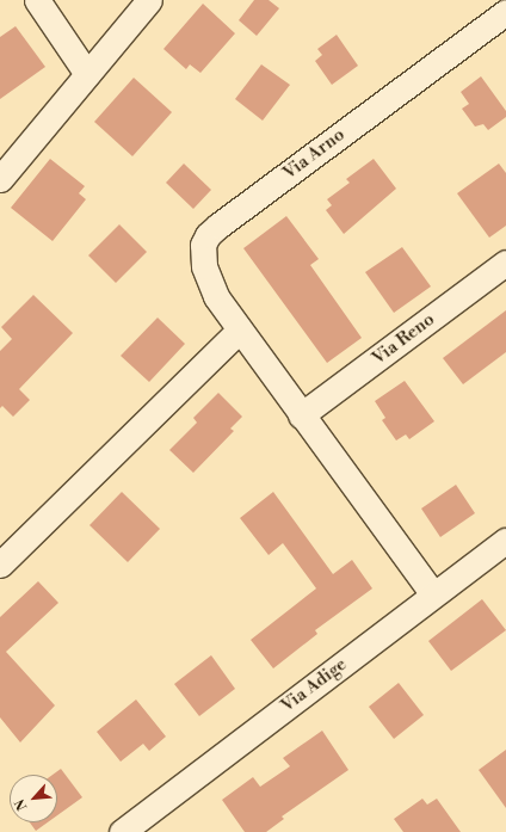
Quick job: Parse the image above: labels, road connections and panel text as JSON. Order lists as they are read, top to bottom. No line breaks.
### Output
{"streets":{"street":["Via Arno","Via Reno","Via Adige"]},"crossings":[["Via Arno","Via Reno"],["Via Arno","Via Adige"]],"north":"bottom left"}
